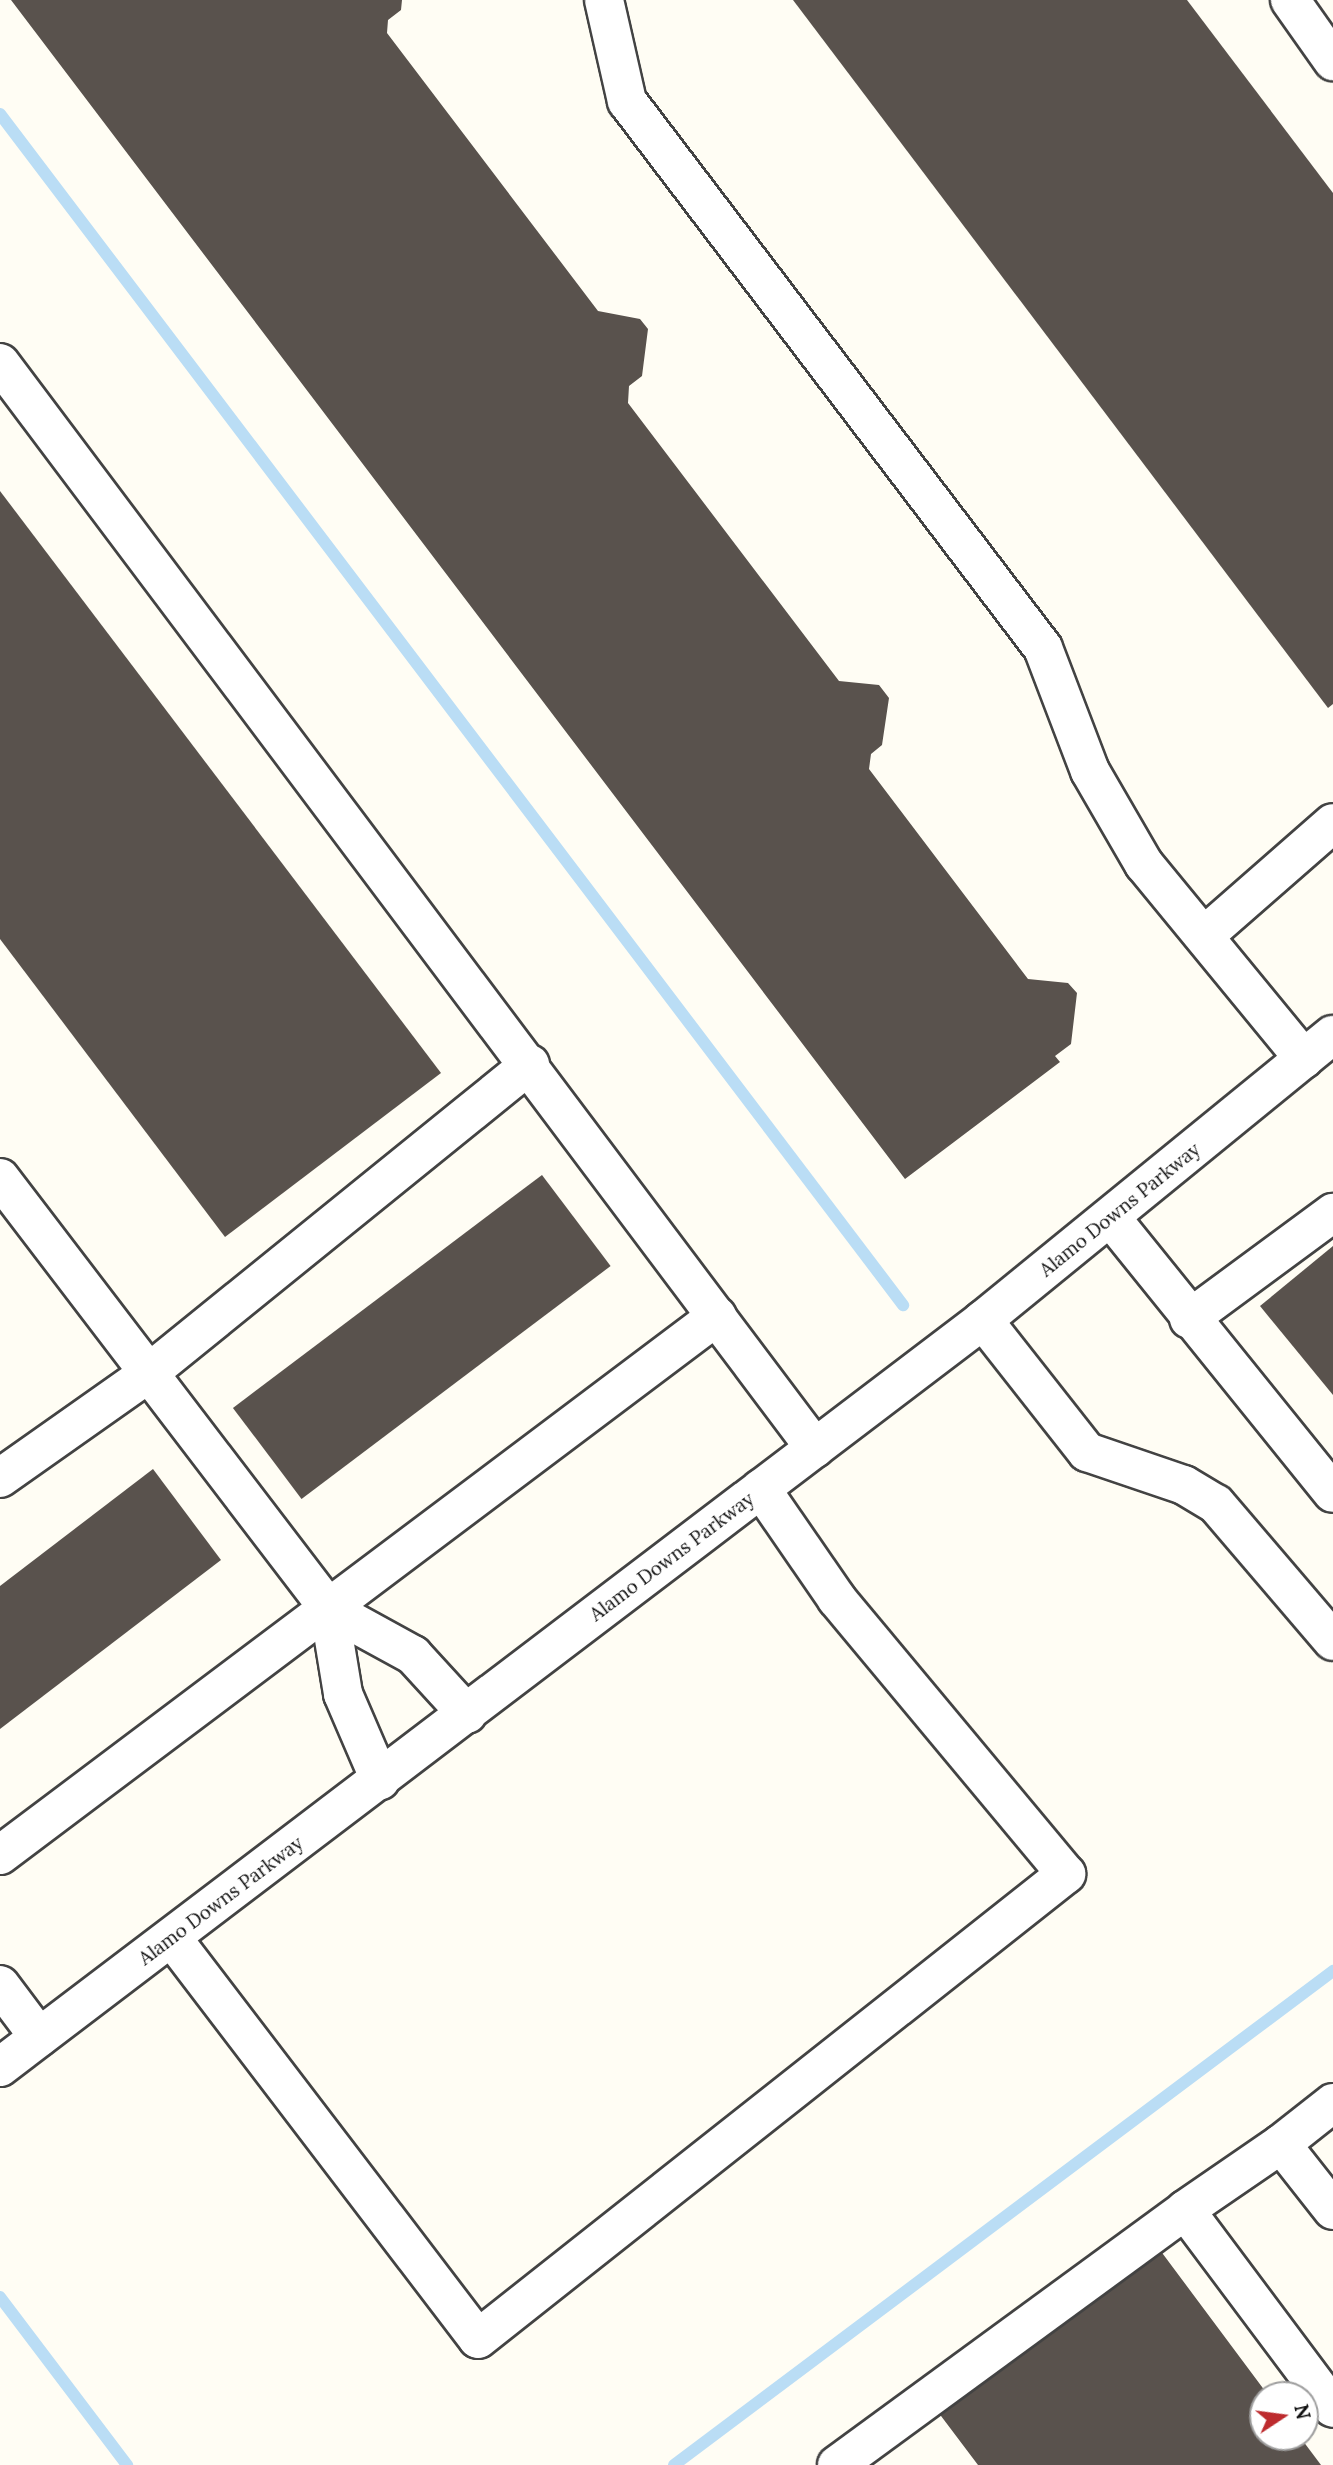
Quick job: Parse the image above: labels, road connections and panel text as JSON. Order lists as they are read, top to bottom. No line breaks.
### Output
{"streets":{"street":["Alamo Downs Parkway"]},"north":"right"}
